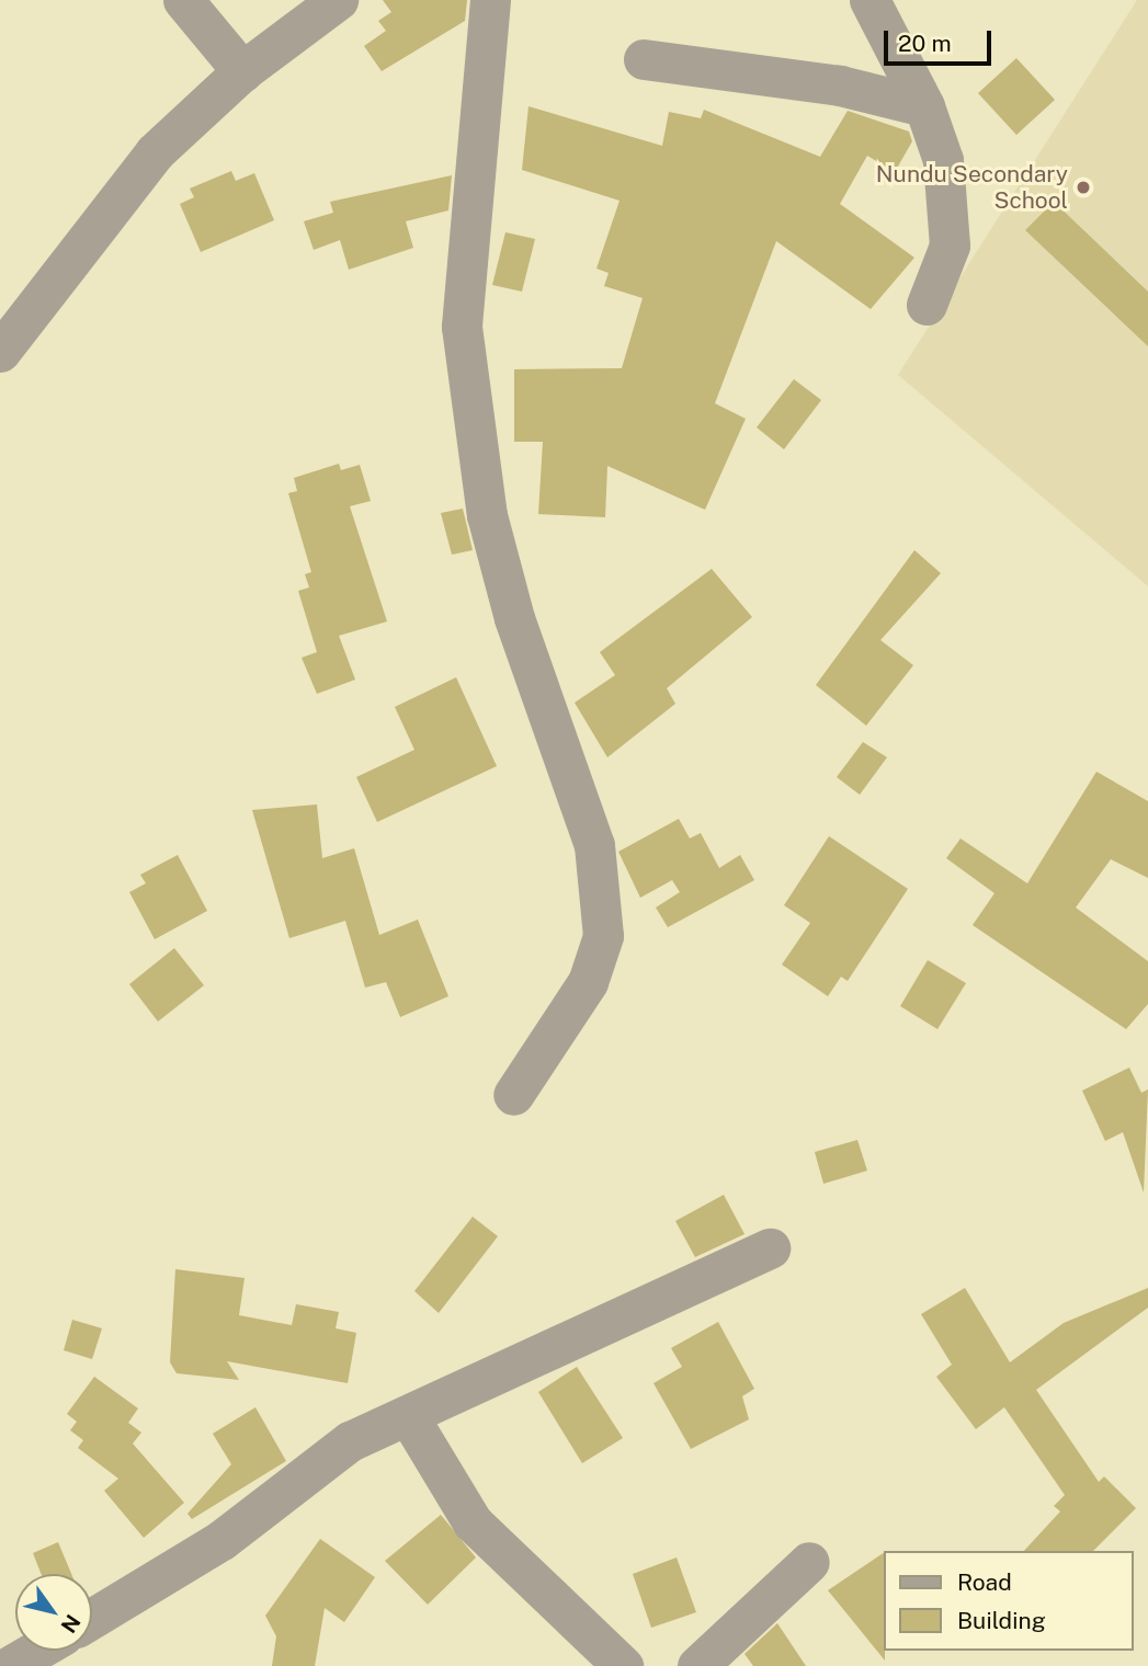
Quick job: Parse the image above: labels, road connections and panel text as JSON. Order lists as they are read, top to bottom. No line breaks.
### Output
{"places":["Nundu Secondary School"],"legend":["Road","Building"],"scale_bar":"20 m","north":"bottom right"}
